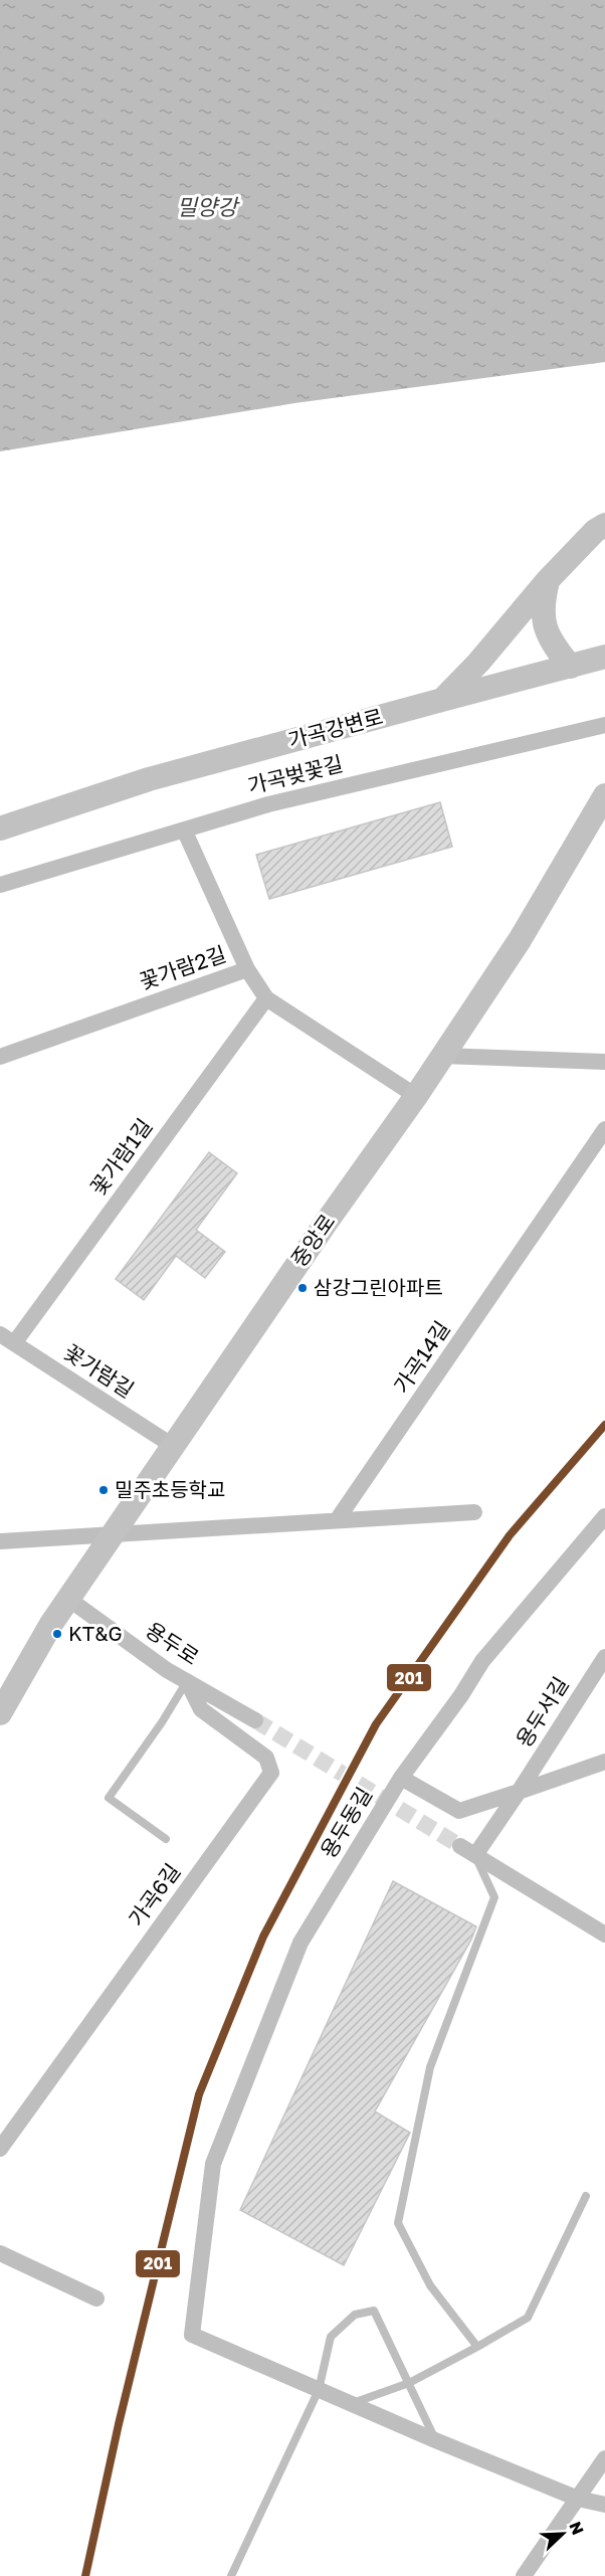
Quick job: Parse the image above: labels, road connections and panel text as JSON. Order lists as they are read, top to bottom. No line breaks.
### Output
{"streets":{"main road":["가곡강변로","중앙로"],"street":["가곡벚꽃길","꽃가람2길","꽃가람1길","가곡14길","꽃가람길","용두로","용두서길","용두동길","가곡6길"]},"crossings":[["꽃가람2길","꽃가람1길"],["꽃가람2길","중앙로"],["꽃가람1길","꽃가람길"],["중앙로","꽃가람길"],["중앙로","용두로"],["용두로","가곡6길"],["용두서길","용두동길"]],"water":["밀양강"],"places":["삼강그린아파트","밀주초등학교","KT&G"],"lines":["transit line 201"],"north":"top right"}
